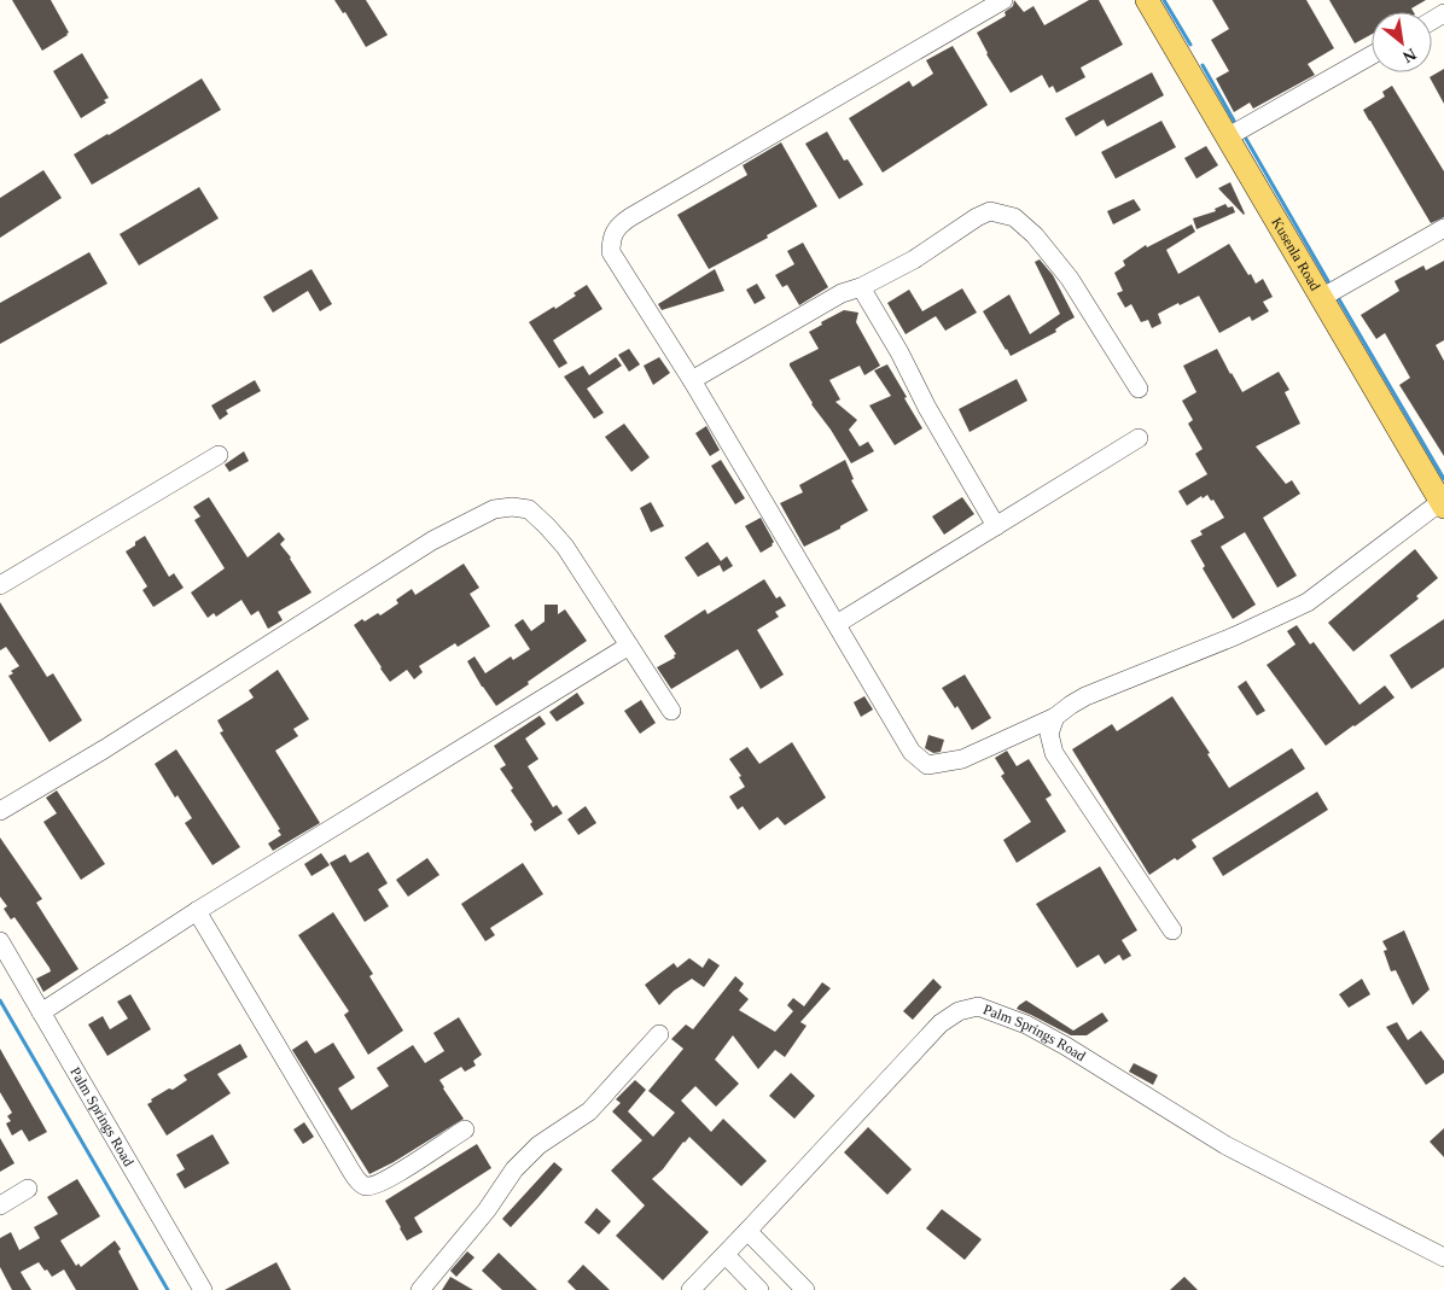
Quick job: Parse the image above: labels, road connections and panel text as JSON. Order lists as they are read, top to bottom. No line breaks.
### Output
{"streets":{"main road":["Kusenla Road"],"street":["Palm Springs Road"]},"north":"bottom right"}
